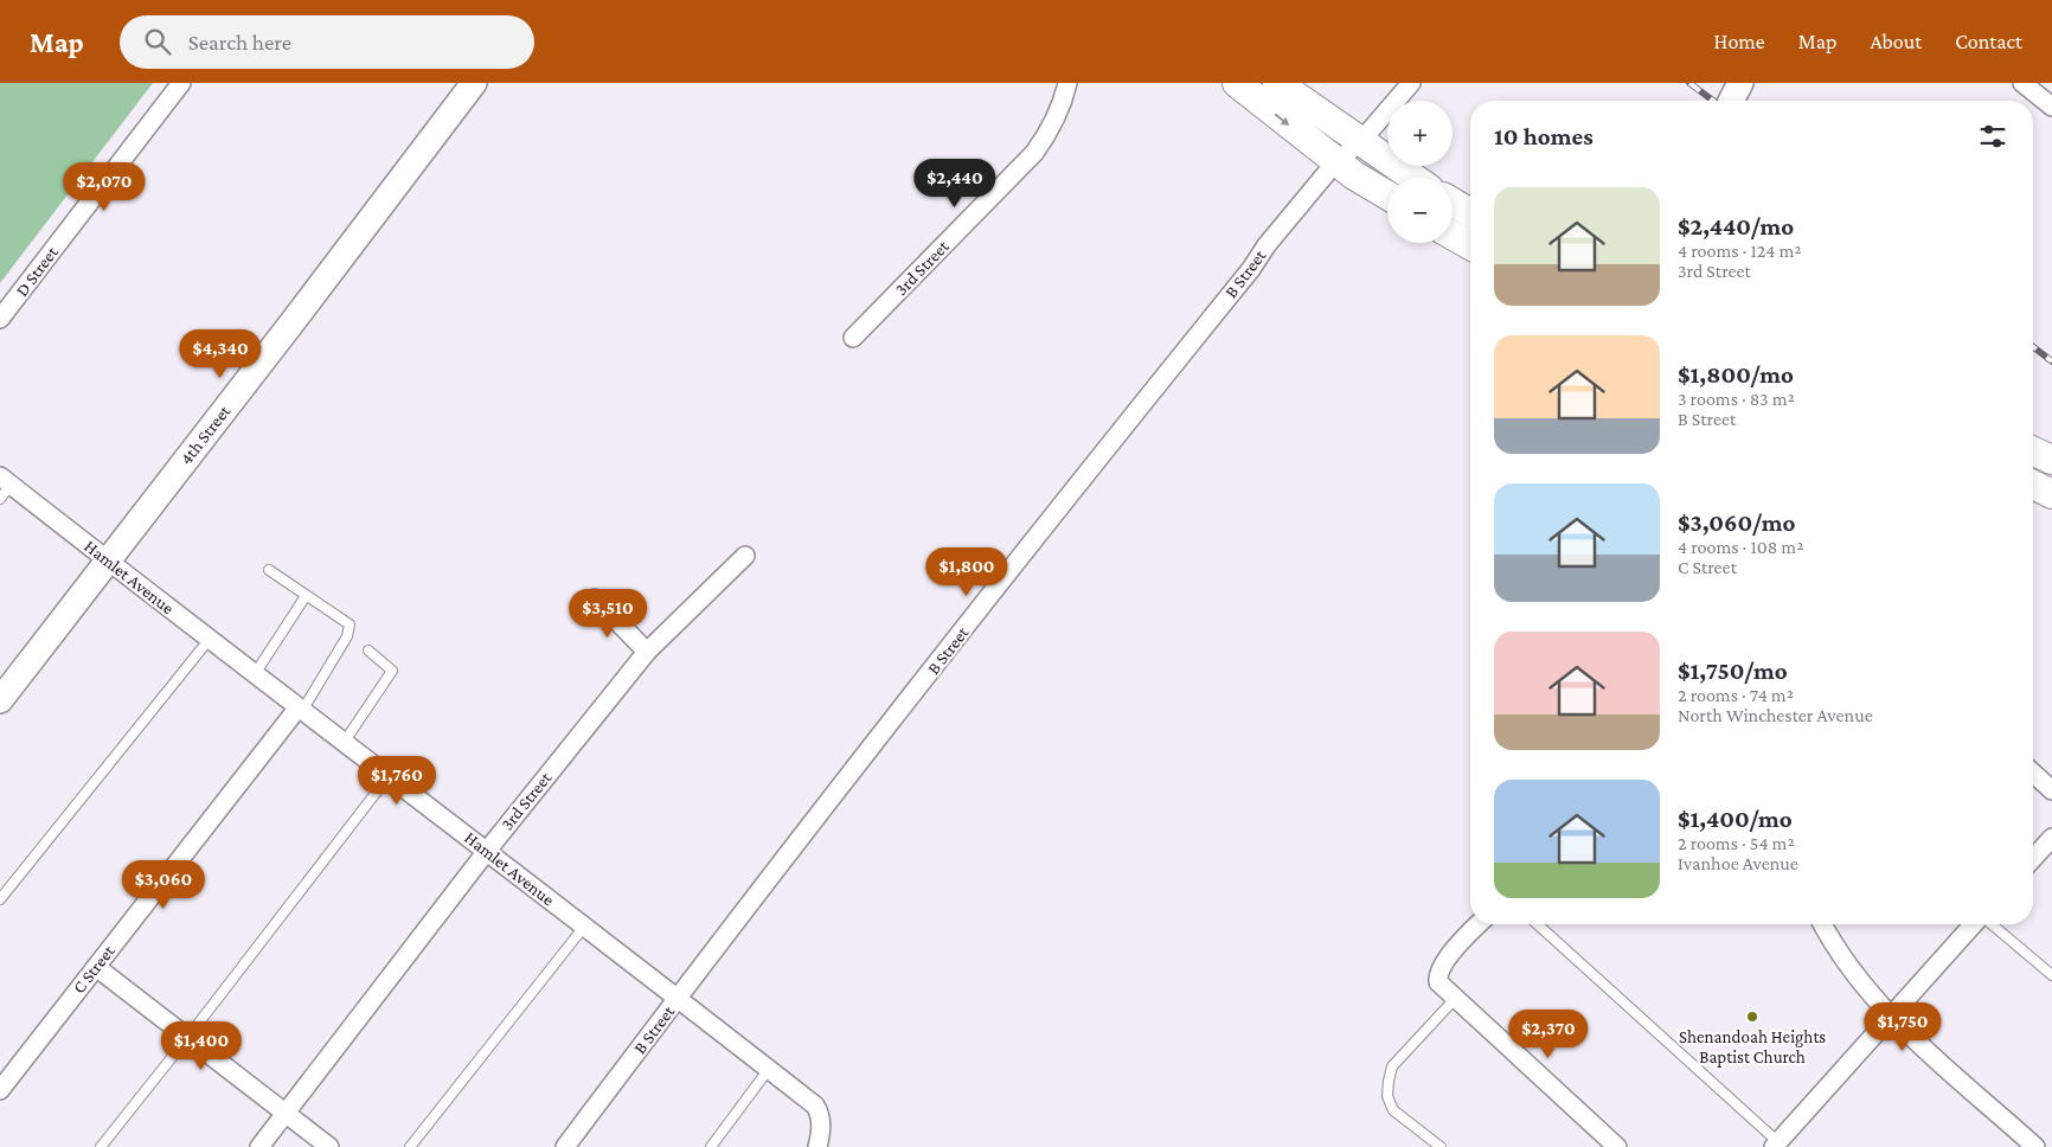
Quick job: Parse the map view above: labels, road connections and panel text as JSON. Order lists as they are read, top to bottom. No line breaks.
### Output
{"streets":{"street":["3rd Street","D Street","B Street","4th Street","Hamlet Avenue","C Street"]},"crossings":[["3rd Street","Hamlet Avenue"],["B Street","Hamlet Avenue"],["4th Street","Hamlet Avenue"],["Hamlet Avenue","C Street"]],"places":["Shenandoah Heights Baptist Church"],"page":{"header":"Map","search":"Search here","nav":["Home","Map","About","Contact"],"map_buttons":["+","−"],"heading":"10 homes","price":["$2,440","$2,070","$4,340","$1,800","$3,510","$1,760","$3,060","$1,750","$2,370","$1,400"],"list":[{"name":"$2,440/mo","note":"4 rooms · 124 m² · 3rd Street"},{"name":"$1,800/mo","note":"3 rooms · 83 m² · B Street"},{"name":"$3,060/mo","note":"4 rooms · 108 m² · C Street"},{"name":"$1,750/mo","note":"2 rooms · 74 m² · North Winchester Avenue"},{"name":"$1,400/mo","note":"2 rooms · 54 m² · Ivanhoe Avenue"}]}}
